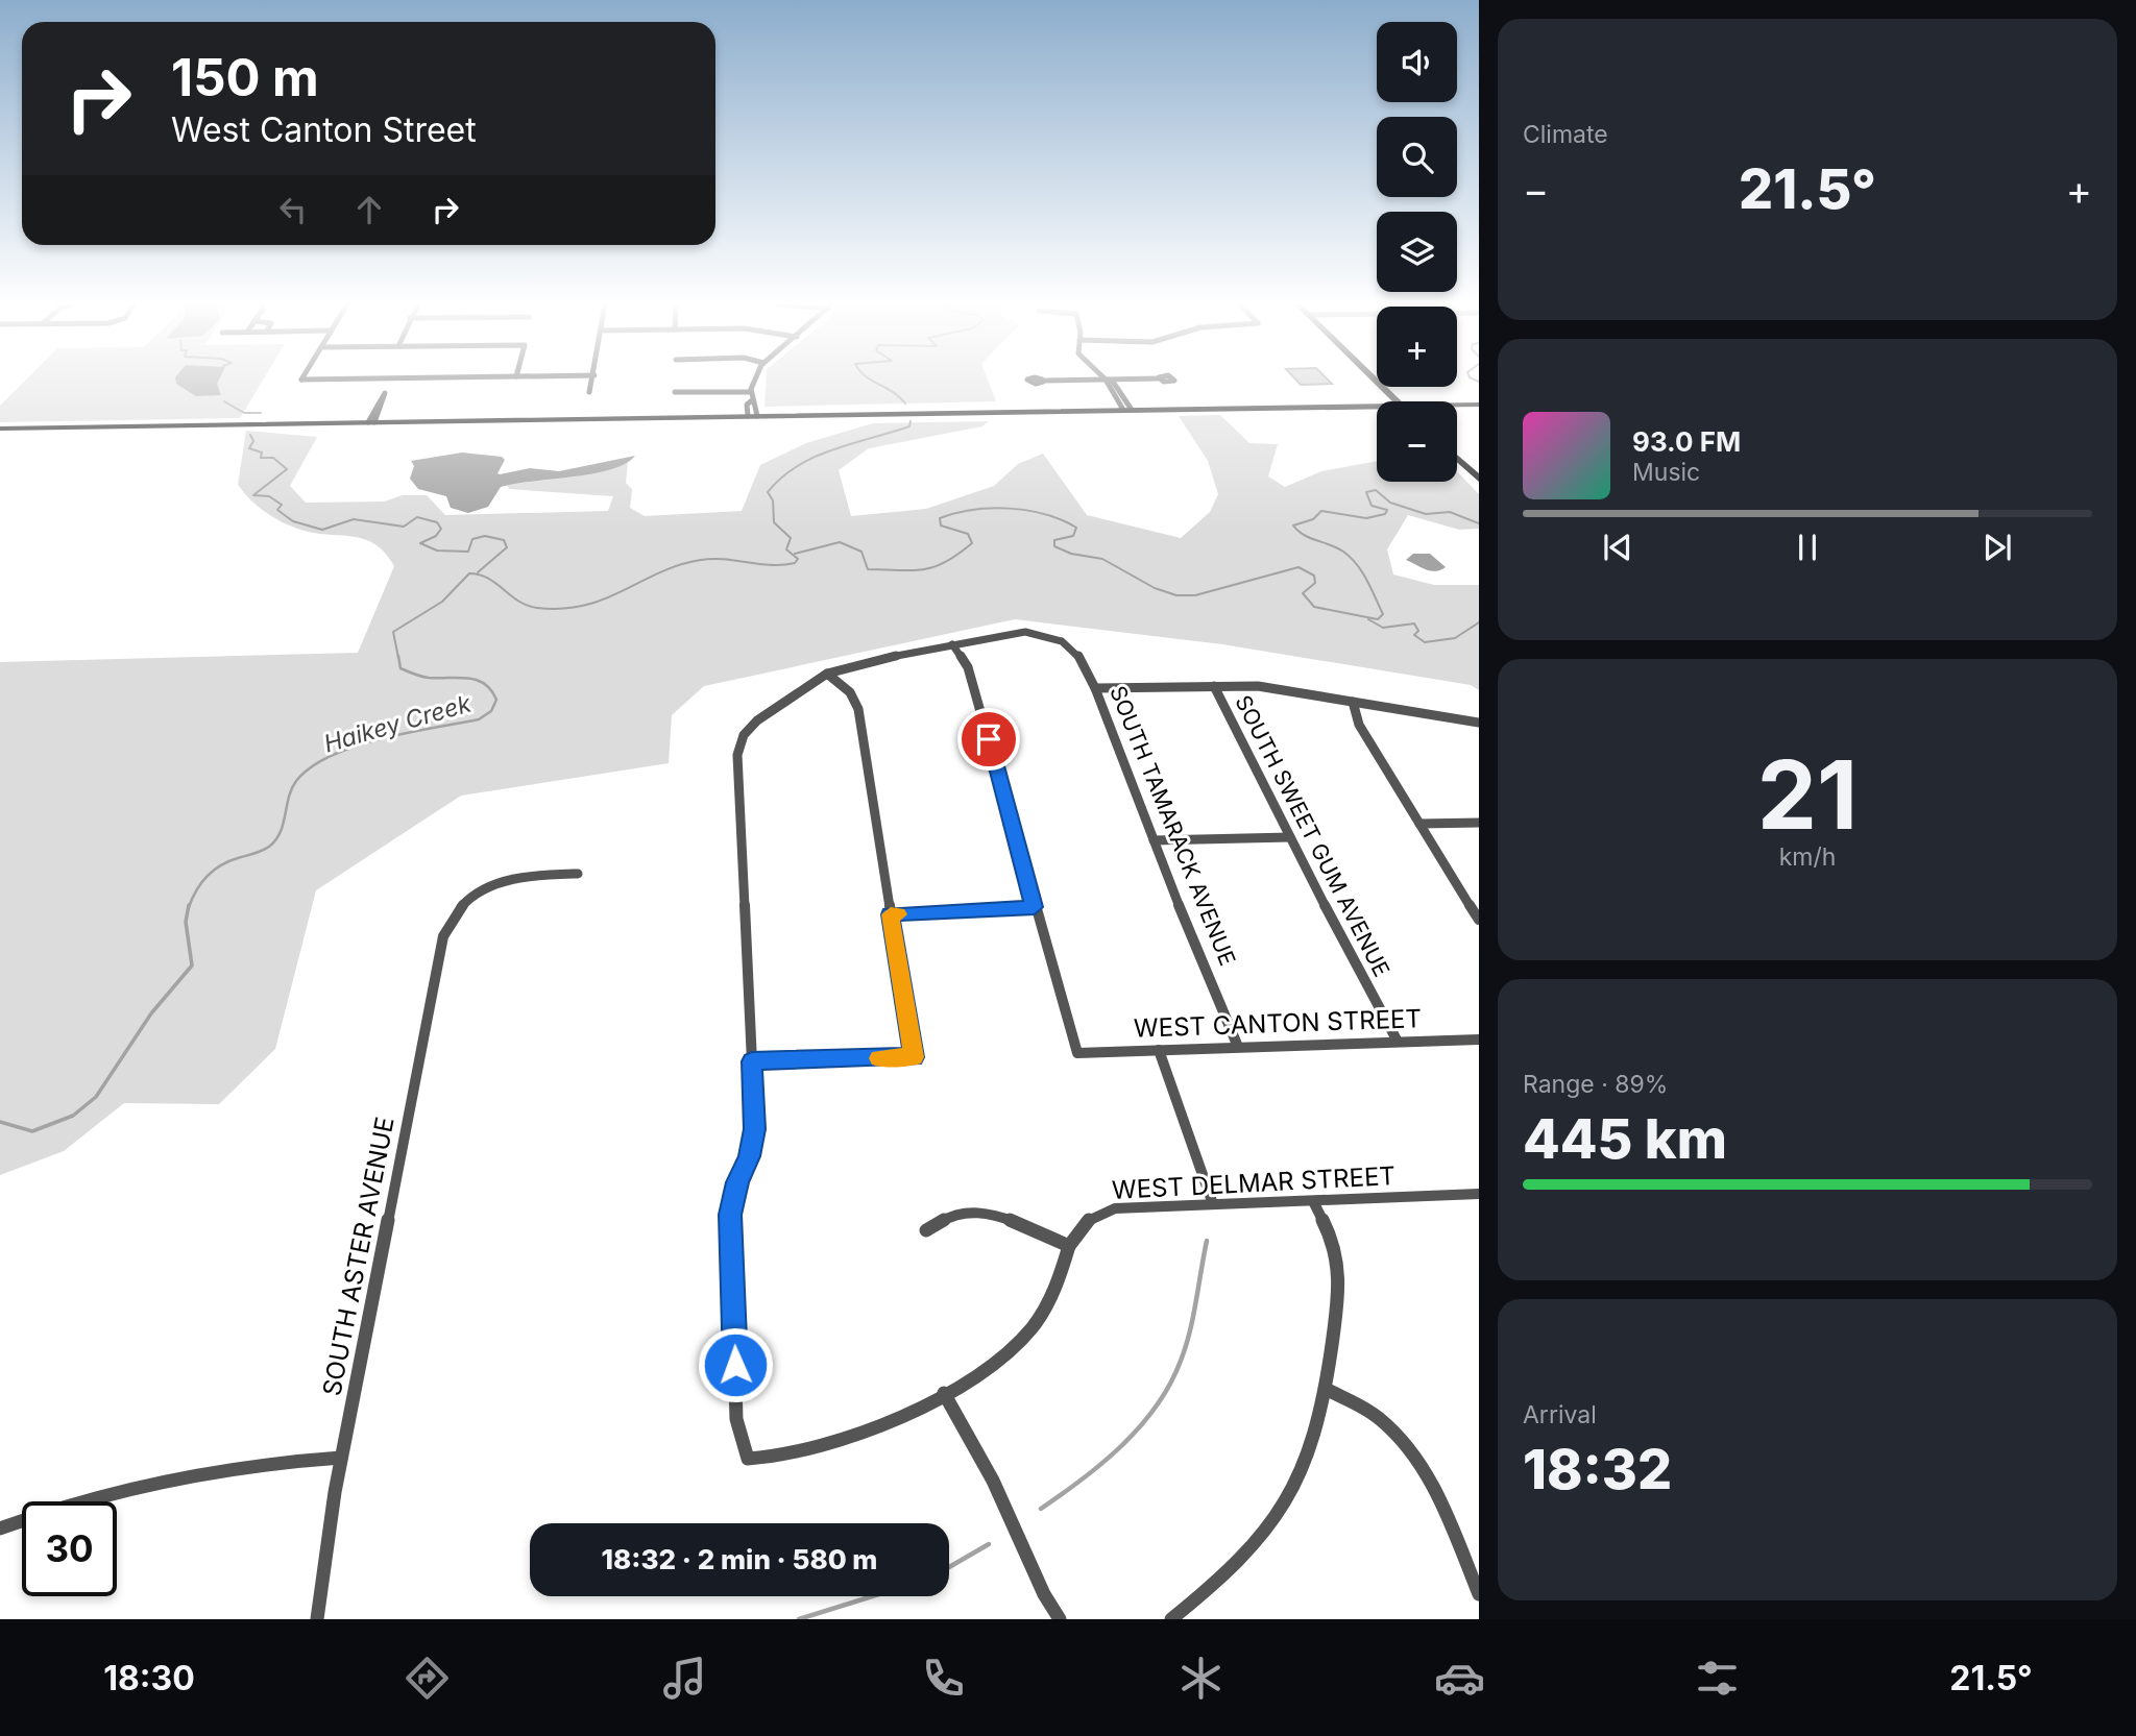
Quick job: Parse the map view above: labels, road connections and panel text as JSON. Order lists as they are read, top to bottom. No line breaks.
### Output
{"streets":{"street":["SOUTH TAMARACK AVENUE","SOUTH SWEET GUM AVENUE","WEST CANTON STREET","WEST DELMAR STREET","SOUTH ASTER AVENUE"]},"crossings":[["SOUTH TAMARACK AVENUE","WEST CANTON STREET"],["SOUTH SWEET GUM AVENUE","WEST CANTON STREET"]],"water":["Haikey Creek"],"page":{"tile":["Climate",["21","km/h"],["Range · 89%","445 km"],["Arrival","18:32"]],"map_buttons":["+","−"],"turn":["150 m","West Canton Street"],"heat":["−","21.5°","+"],"song":["93.0 FM","Music"],"limit":"30","trip":"18:32 · 2 min · 580 m","tabs":["18:30","21.5°"]}}
